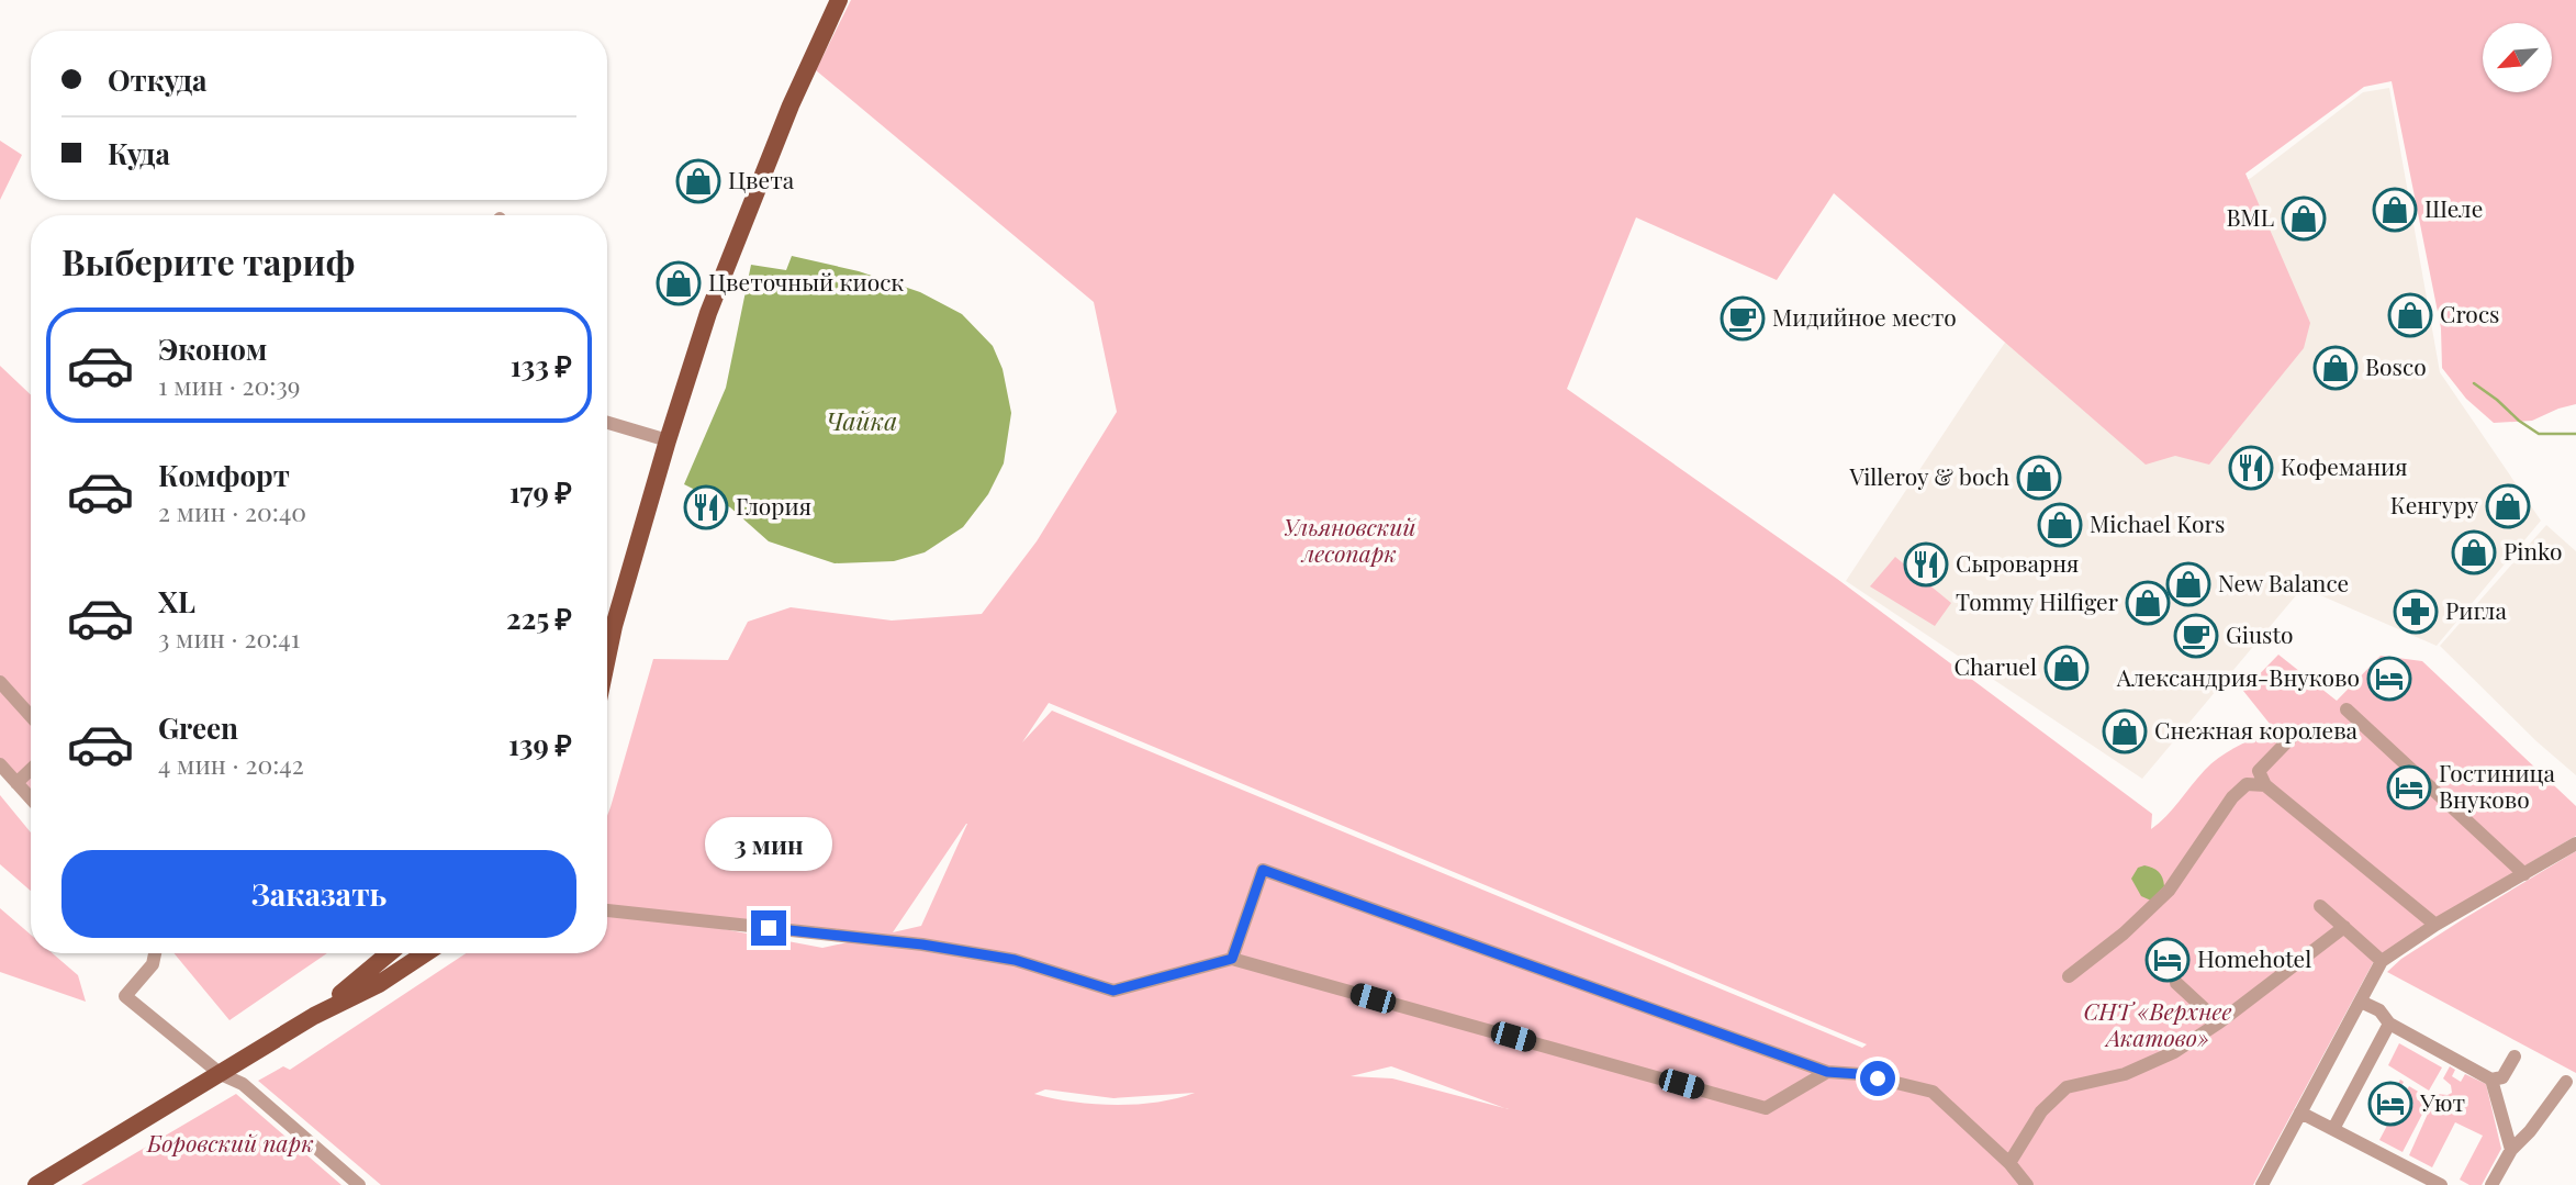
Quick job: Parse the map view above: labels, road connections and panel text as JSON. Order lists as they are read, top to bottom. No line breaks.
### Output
{"water":["Чайка"],"parks":["Ульяновский лесопарк","СНТ «Верхнее Акатово»","Боровский парк"],"places":{"shop":["Цвета","Шеле","BML","Цветочный киоск","Crocs","Bosco","Villeroy & boch","Кенгуру","Michael Kors","Pinko","New Balance","Tommy Hilfiger","Charuel","Снежная королева"],"cafe":["Мидийное место","Giusto"],"restaurant":["Кофемания","Глория","Сыроварня"],"pharmacy":["Ригла"],"hotel":["Александрия-Внуково","Гостиница Внуково","Homehotel","Уют"]},"north":"bottom left","page":{"banner":["Откуда","Куда"],"heading":"Выберите тариф","list":[{"name":"Эконом","note":"1 мин · 20:39","value":"133 ₽"},{"name":"Комфорт","note":"2 мин · 20:40","value":"179 ₽"},{"name":"XL","note":"3 мин · 20:41","value":"225 ₽"},{"name":"Green","note":"4 мин · 20:42","value":"139 ₽"}],"bubble":"3 мин","buttons":"Заказать"}}
